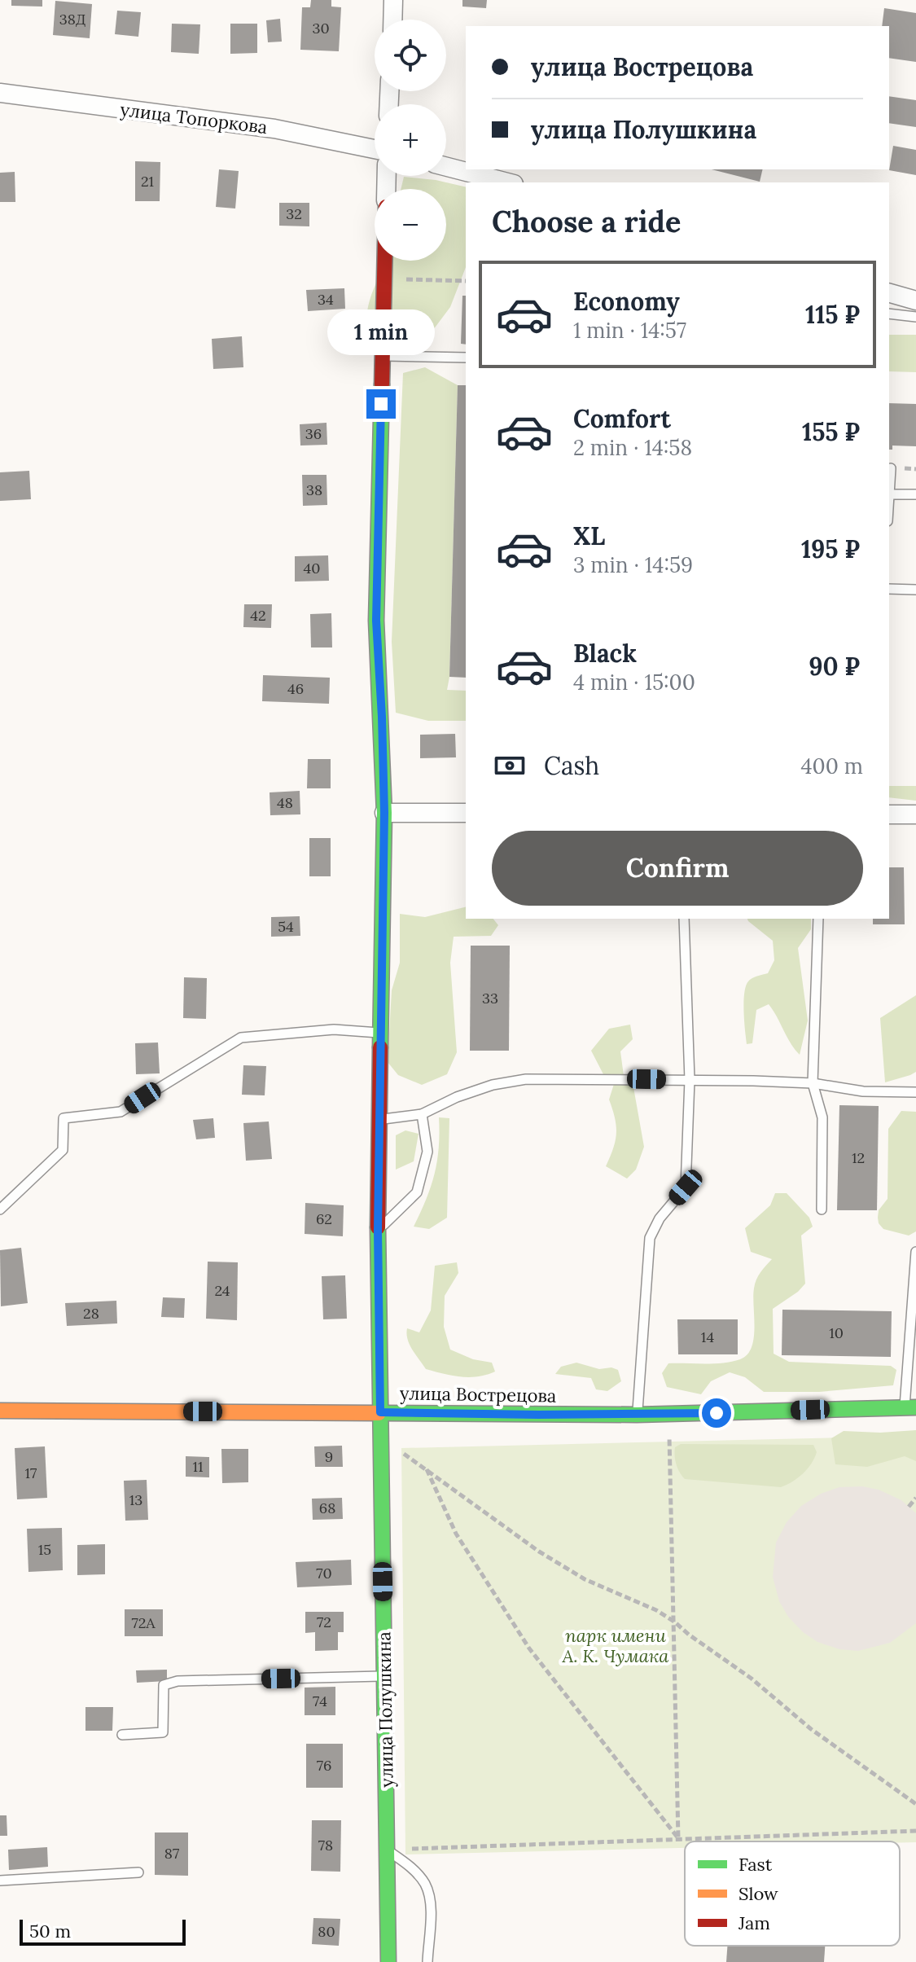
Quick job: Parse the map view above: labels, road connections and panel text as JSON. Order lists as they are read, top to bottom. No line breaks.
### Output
{"streets":{"street":["улица Топоркова","улица Вострецова","улица Полушкина"]},"crossings":[["улица Вострецова","улица Полушкина"]],"parks":["парк имени А. К. Чумака"],"house_numbers":["38Д","30","21","32","34","36","38","40","42","46","48","54","33","12","62","24","28","10","14","9","11","17","13","68","15","70","72","72А","74","76","78","87","80"],"legend":["Fast","Slow","Jam"],"scale_bar":"50 m","page":{"map_buttons":["+","−"],"banner":["улица Вострецова","улица Полушкина"],"heading":"Choose a ride","list":[{"name":"Economy","note":"1 min · 14:57","value":"115 ₽"},{"name":"Comfort","note":"2 min · 14:58","value":"155 ₽"},{"name":"XL","note":"3 min · 14:59","value":"195 ₽"},{"name":"Black","note":"4 min · 15:00","value":"90 ₽"}],"bubble":"1 min","pay":["Cash","400 m"],"buttons":"Confirm","scale":"50 m"}}
